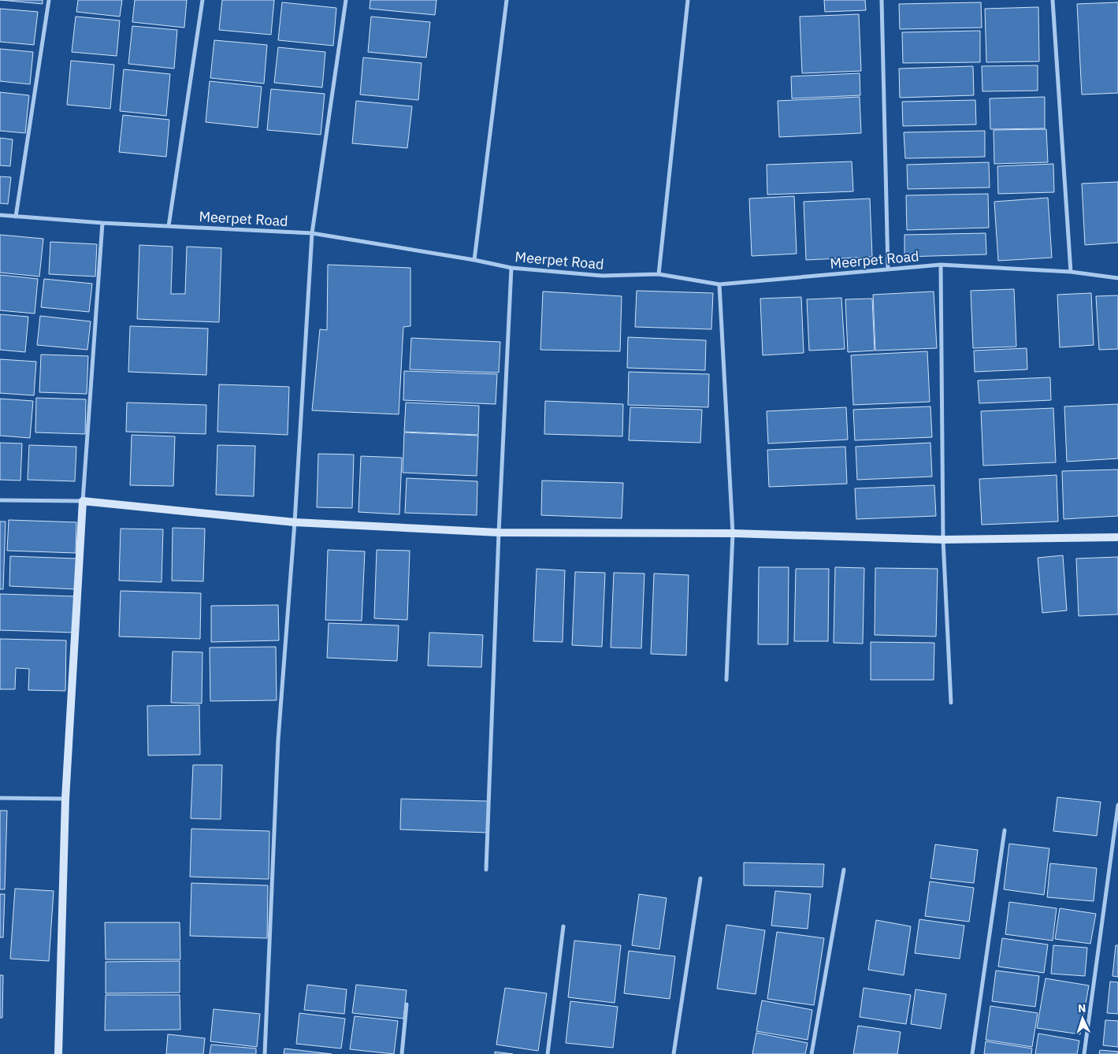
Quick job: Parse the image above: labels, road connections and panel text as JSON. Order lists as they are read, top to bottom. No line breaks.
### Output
{"streets":{"street":["Meerpet Road"]},"north":"top"}
